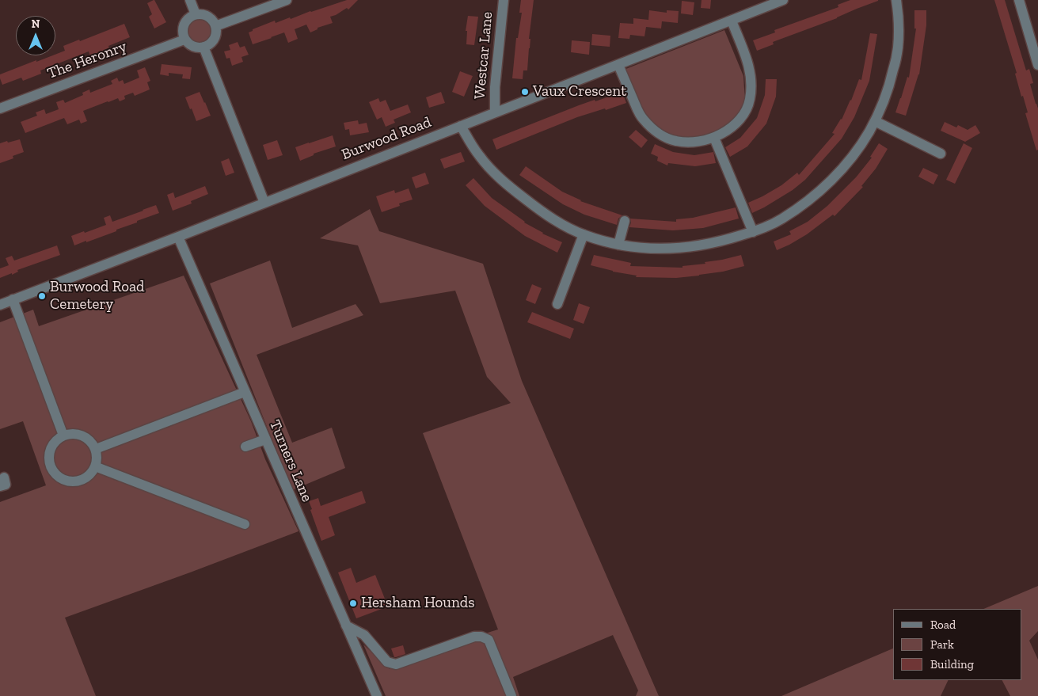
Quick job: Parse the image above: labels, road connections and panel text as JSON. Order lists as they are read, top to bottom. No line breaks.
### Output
{"streets":{"street":["Westcar Lane","The Heronry","Burwood Road","Turners Lane"]},"crossings":[["Westcar Lane","Burwood Road"],["Burwood Road","Turners Lane"]],"places":["Vaux Crescent","Burwood Road Cemetery","Hersham Hounds"],"legend":["Road","Park","Building"],"north":"top"}
